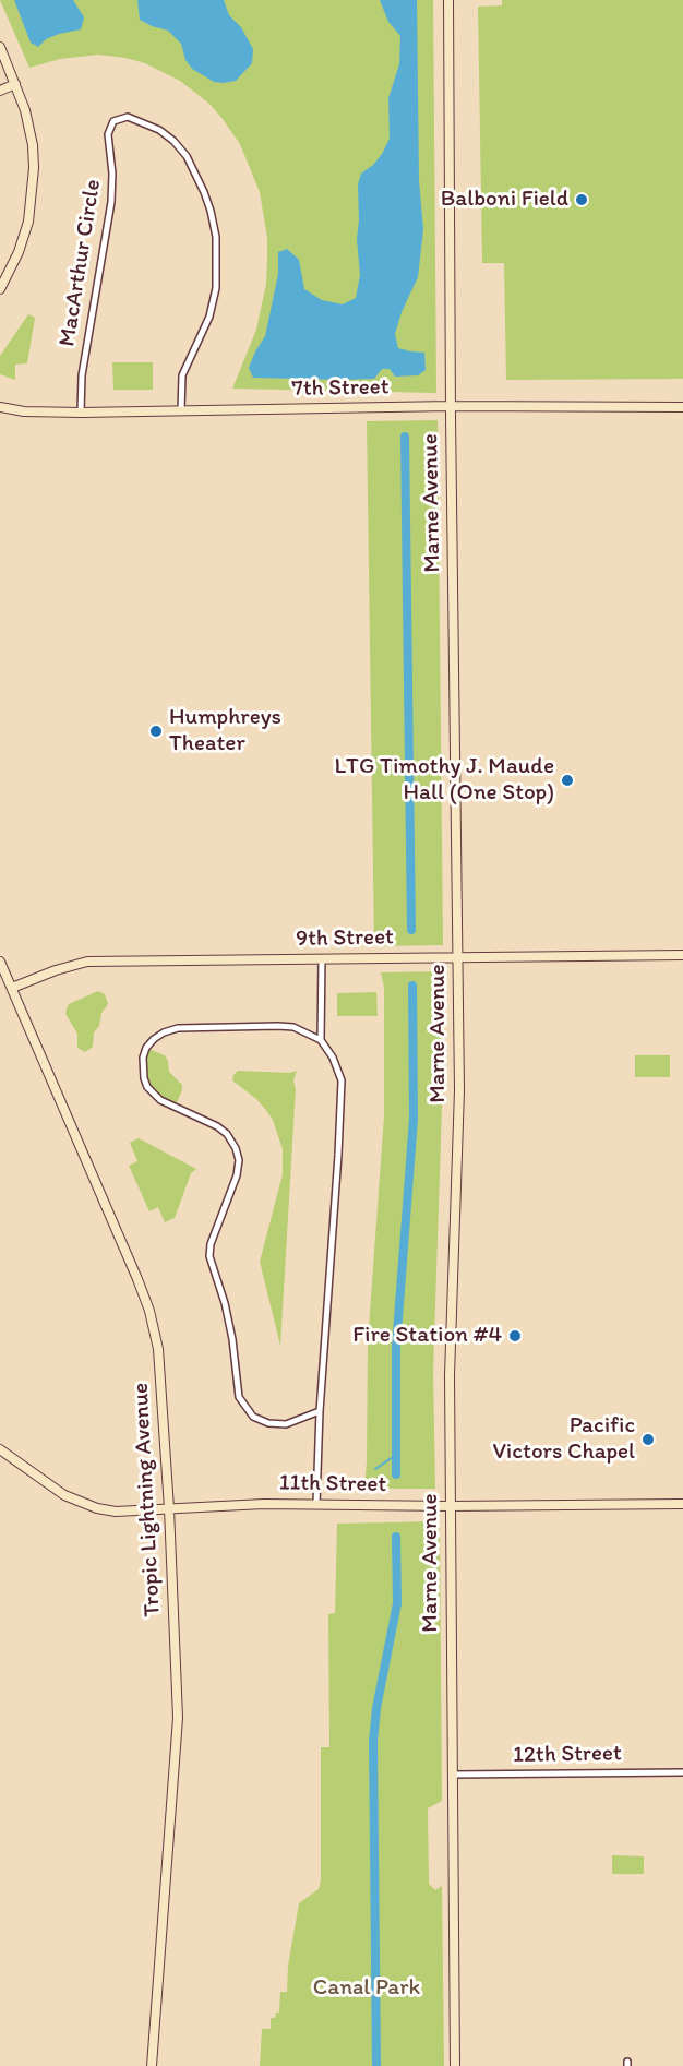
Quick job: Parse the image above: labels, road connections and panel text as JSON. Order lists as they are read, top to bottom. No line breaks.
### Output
{"streets":{"street":["MacArthur Circle","7th Street","Marne Avenue","9th Street","11th Street","Tropic Lightning Avenue","12th Street"]},"crossings":[["MacArthur Circle","7th Street"],["7th Street","Marne Avenue"],["Marne Avenue","9th Street"],["Marne Avenue","11th Street"],["Marne Avenue","12th Street"],["9th Street","Tropic Lightning Avenue"],["11th Street","Tropic Lightning Avenue"]],"parks":["Canal Park"],"places":["Balboni Field","Humphreys Theater","LTG Timothy J. Maude Hall (One Stop)","Fire Station #4","Pacific Victors Chapel"]}
